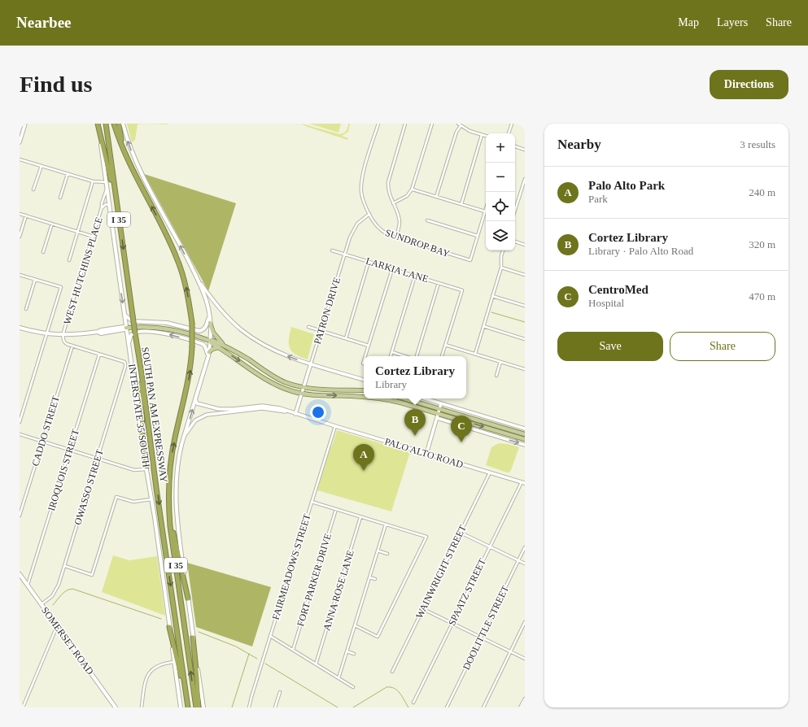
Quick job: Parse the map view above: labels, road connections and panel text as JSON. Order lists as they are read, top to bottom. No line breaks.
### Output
{"streets":{"highway":["I 35","SOUTH PAN AM EXPRESSWAY"],"main road":["INTERSTATE 35 SOUTH","SOMERSET ROAD"],"street":["SUNDROP BAY","LARKIA LANE","WEST HUTCHINS PLACE","PATRON DRIVE","CADDO STREET","PALO ALTO ROAD","IROQUOIS STREET","OWASSO STREET","FAIRMEADOWS STREET","WAINWRIGHT STREET","FORT PARKER DRIVE","ANNA ROSE LANE","SPAATZ STREET","DOOLITTLE STREET"]},"crossings":[["I 35","SOUTH PAN AM EXPRESSWAY"],["SUNDROP BAY","PATRON DRIVE"],["LARKIA LANE","PATRON DRIVE"],["WEST HUTCHINS PLACE","INTERSTATE 35 SOUTH"],["PATRON DRIVE","PALO ALTO ROAD"],["PALO ALTO ROAD","FAIRMEADOWS STREET"],["PALO ALTO ROAD","WAINWRIGHT STREET"],["PALO ALTO ROAD","SPAATZ STREET"],["IROQUOIS STREET","OWASSO STREET"],["IROQUOIS STREET","SOMERSET ROAD"],["OWASSO STREET","SOMERSET ROAD"]],"page":{"header":"Nearbee","nav":["Map","Layers","Share"],"buttons":["Directions",["Save","Share"]],"title":"Find us","heading":["Nearby","3 results"],"map_buttons":["+","−"],"list":[{"mark":"A","name":"Palo Alto Park","note":"Park","value":"240 m"},{"mark":"B","name":"Cortez Library","note":"Library · Palo Alto Road","value":"320 m"},{"mark":"C","name":"CentroMed","note":"Hospital","value":"470 m"}],"popup":["Cortez Library","Library"],"pins":["B","C","A"]}}
